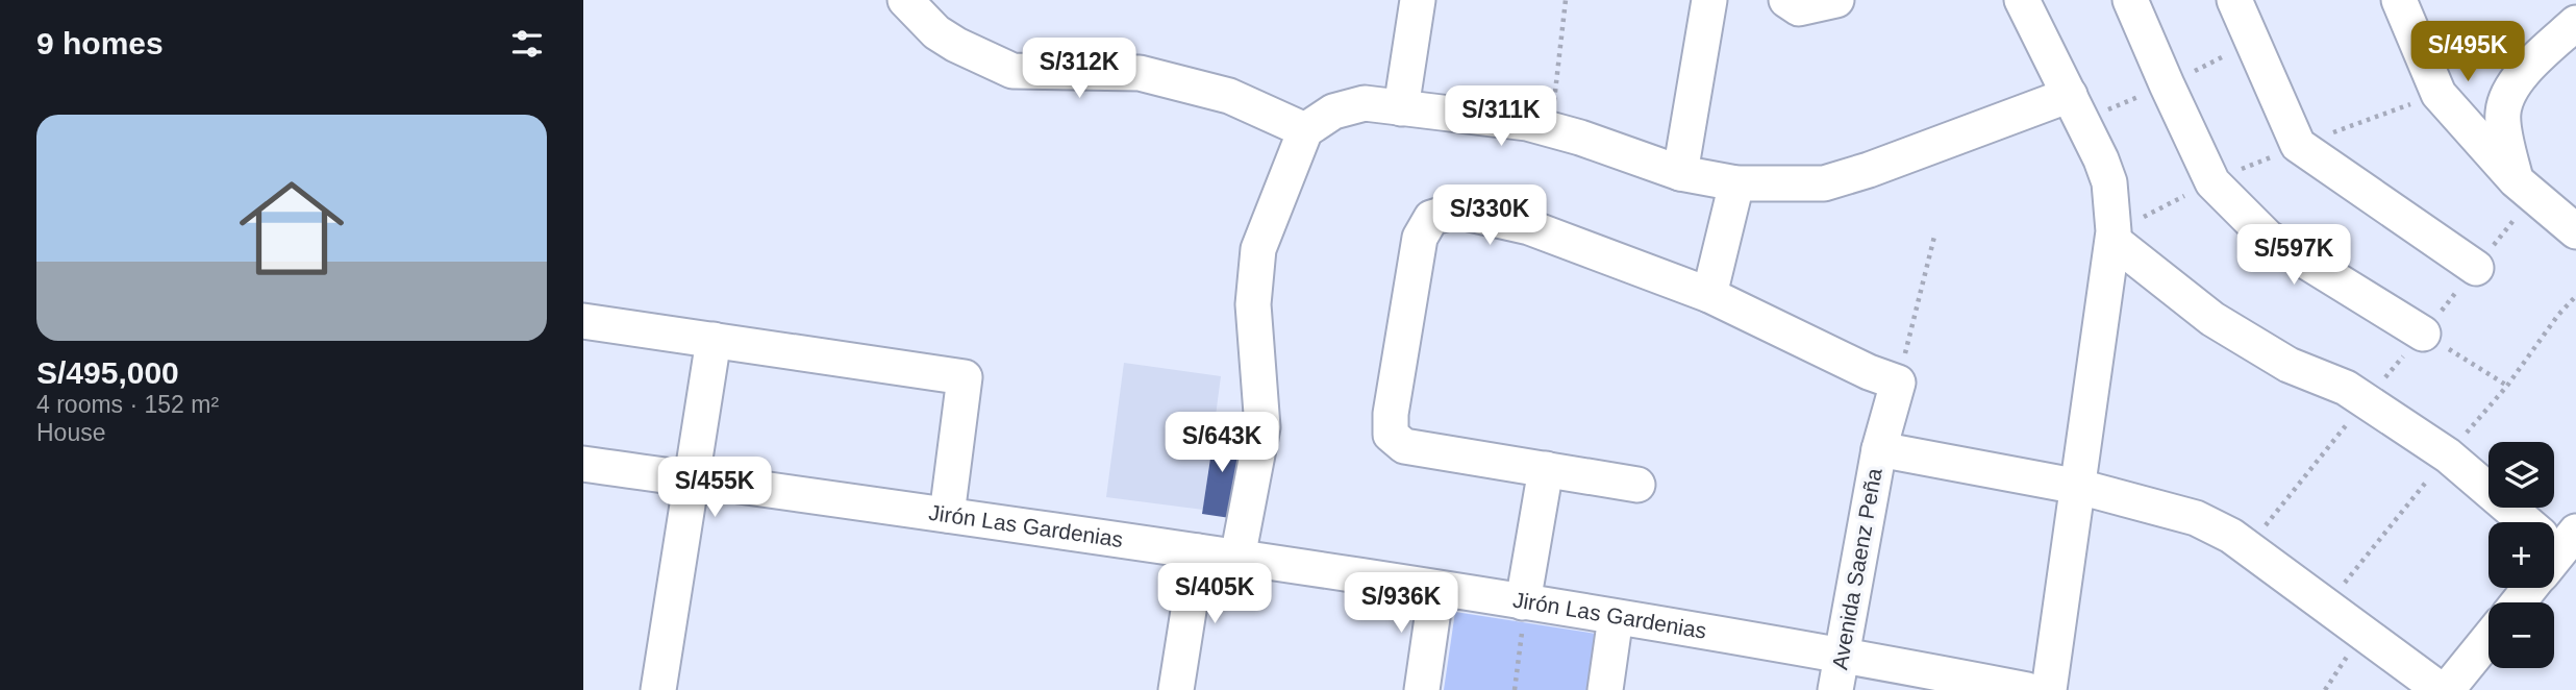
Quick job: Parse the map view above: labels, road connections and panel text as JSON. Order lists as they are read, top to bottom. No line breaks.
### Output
{"streets":{"street":["Jirón Las Gardenias","Avenida Saenz Peña"]},"crossings":[["Jirón Las Gardenias","Avenida Saenz Peña"]],"page":{"heading":"9 homes","price":["S/495K","S/312K","S/311K","S/330K","S/597K","S/643K","S/455K","S/405K","S/936K"],"list":[{"name":"S/495,000","note":"4 rooms · 152 m² · House"}],"map_buttons":["+","−"]}}
